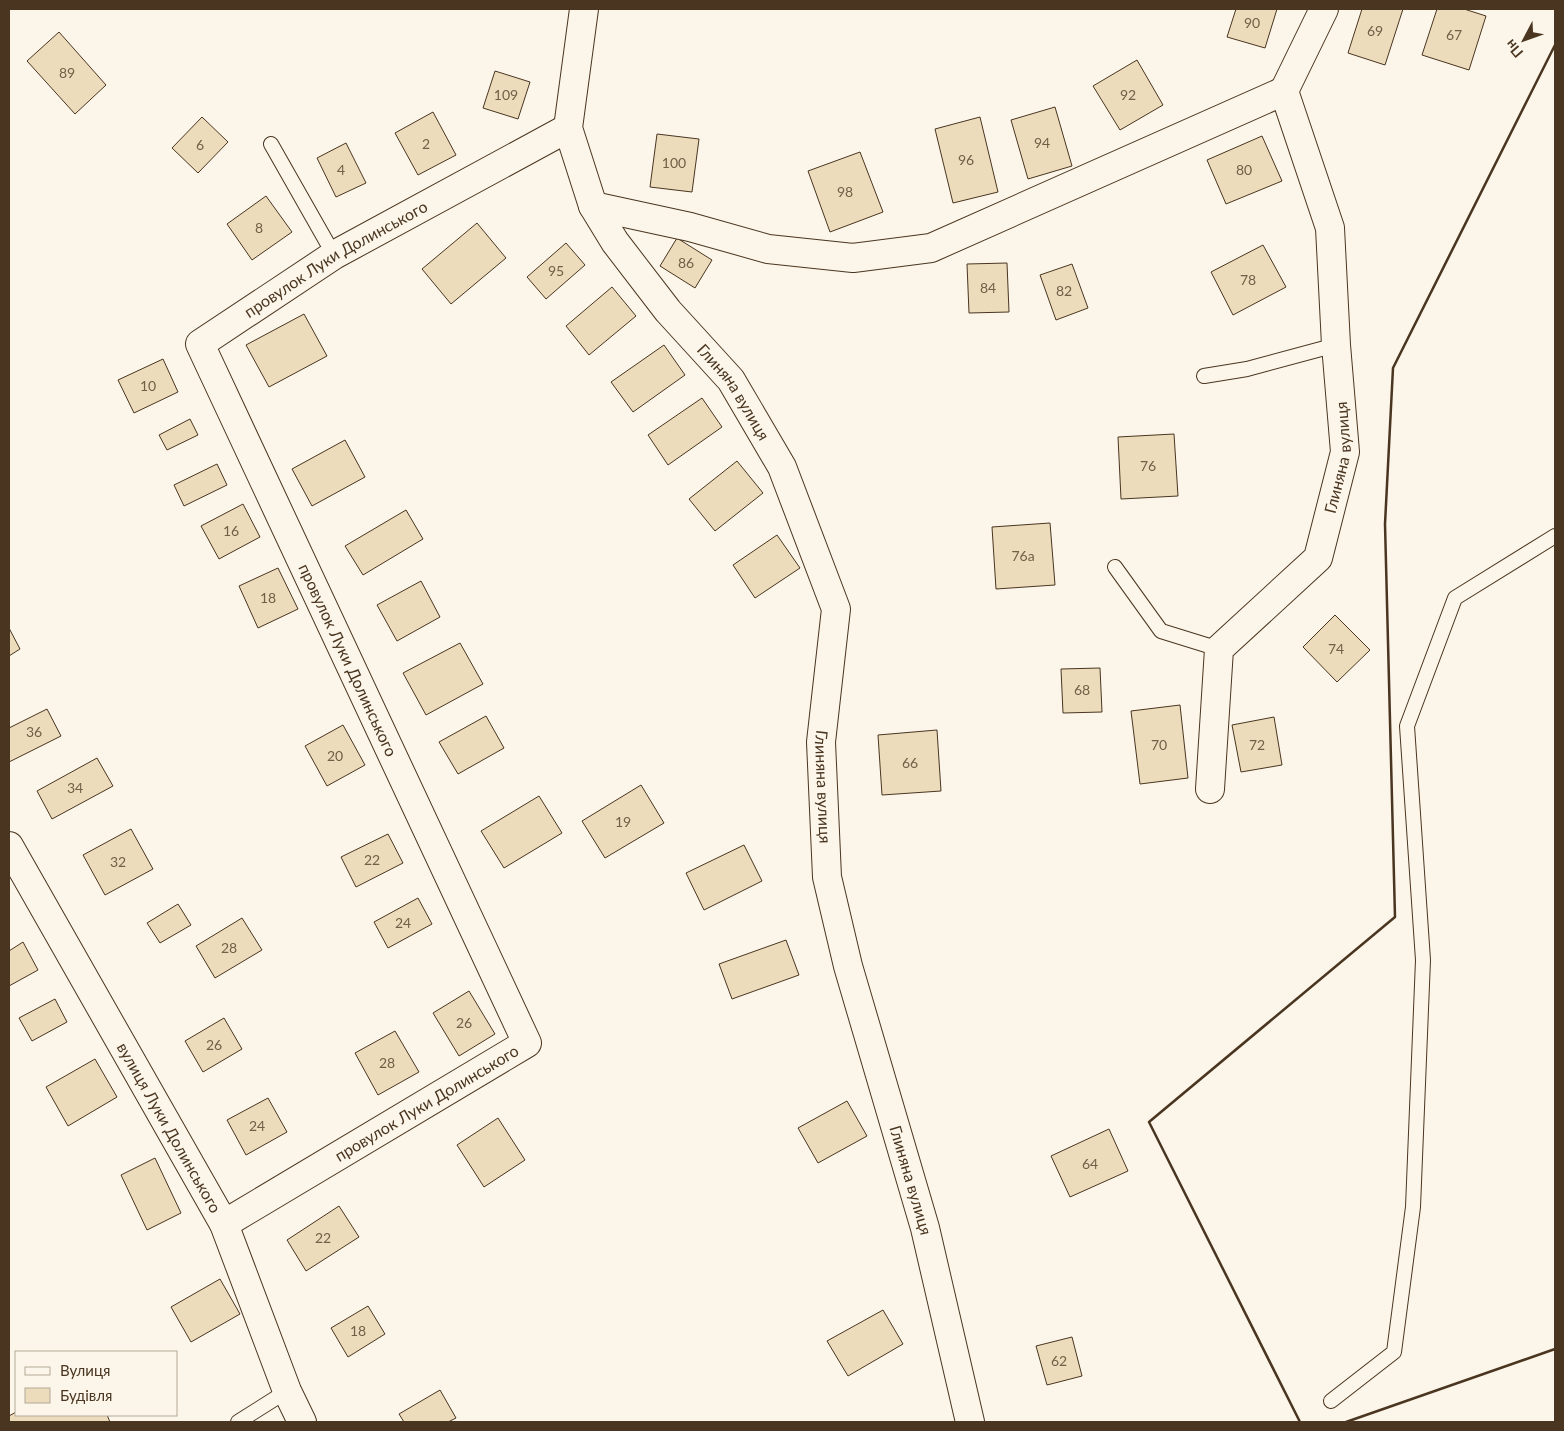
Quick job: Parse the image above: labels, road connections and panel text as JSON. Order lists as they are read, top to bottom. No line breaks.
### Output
{"streets":{"street":["провулок Луки Долинського","Глиняна вулиця","вулиця Луки Долинського"]},"crossings":[["провулок Луки Долинського","Глиняна вулиця"],["провулок Луки Долинського","вулиця Луки Долинського"]],"house_numbers":["90","69","67","89","109","92","94","2","6","96","100","4","80","98","8","86","95","78","84","82","10","76","16","76а","18","74","68","36","70","72","20","66","34","19","22","32","24","28","26","26","28","24","64","22","18","62"],"legend":["Вулиця","Будівля"],"north":"bottom left"}
